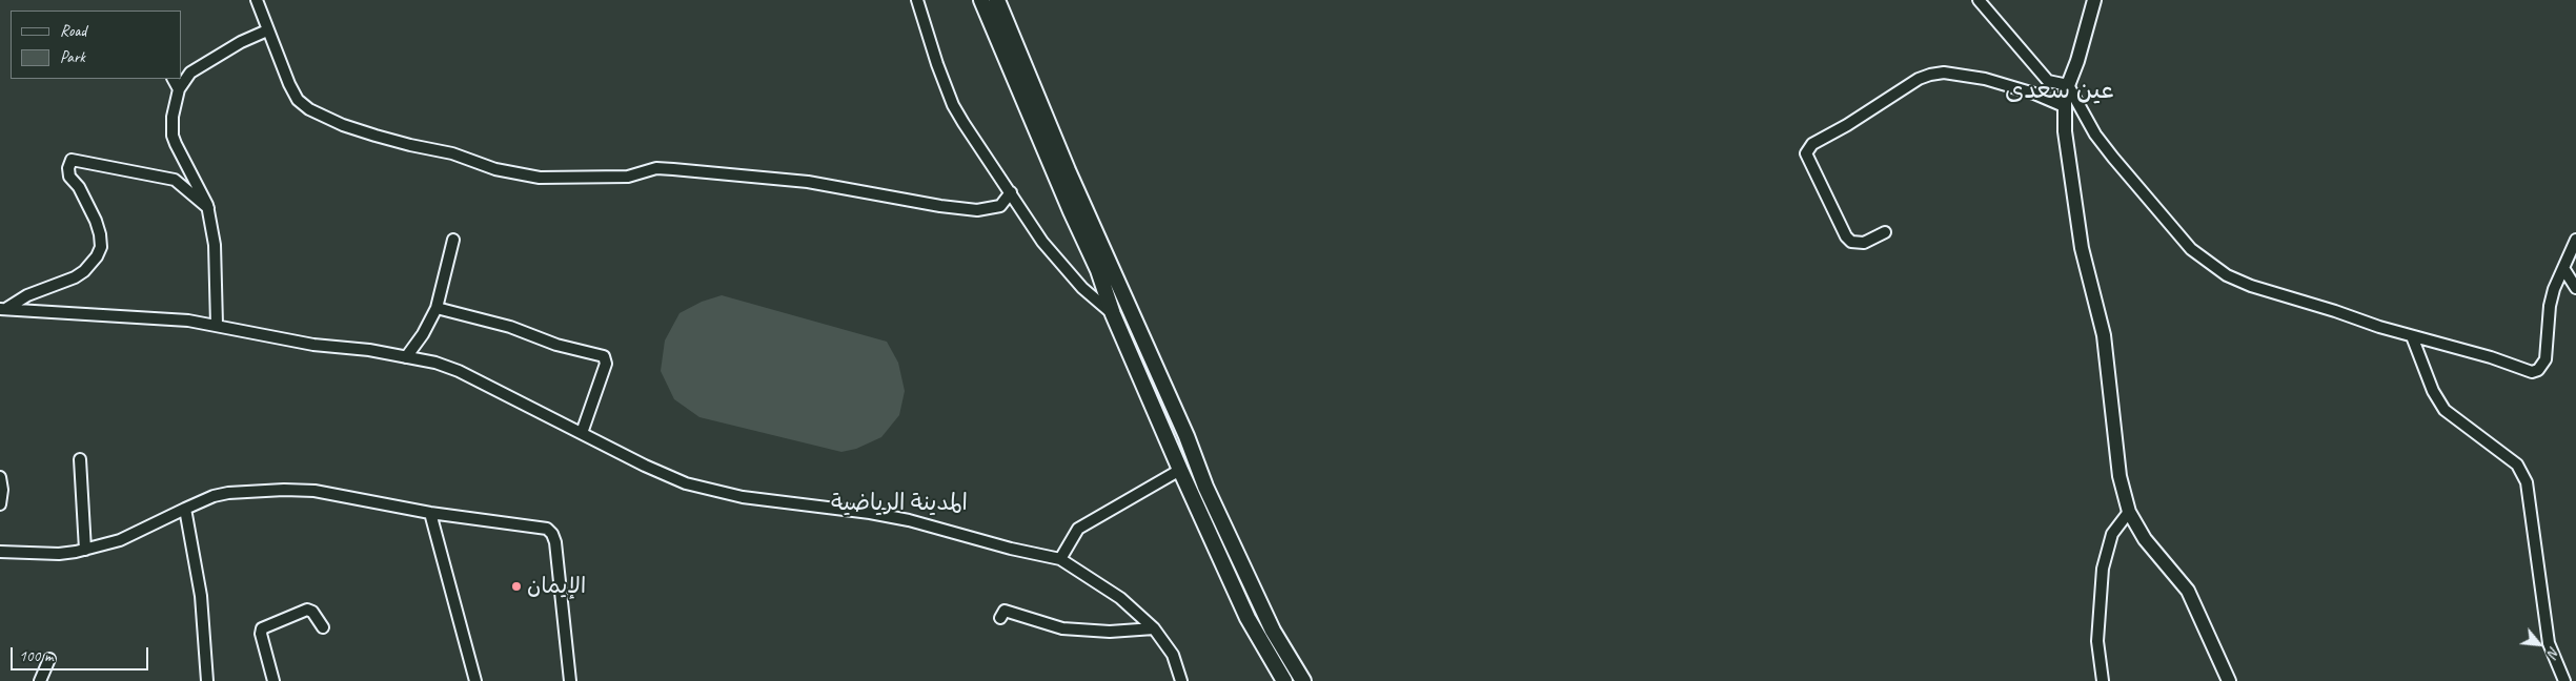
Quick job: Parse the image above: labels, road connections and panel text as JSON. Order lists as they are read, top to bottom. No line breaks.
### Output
{"districts":["عين سعدى","المدينة الرياضية"],"places":["الإيمان"],"legend":["Road","Park"],"scale_bar":"100 m","north":"bottom right"}
